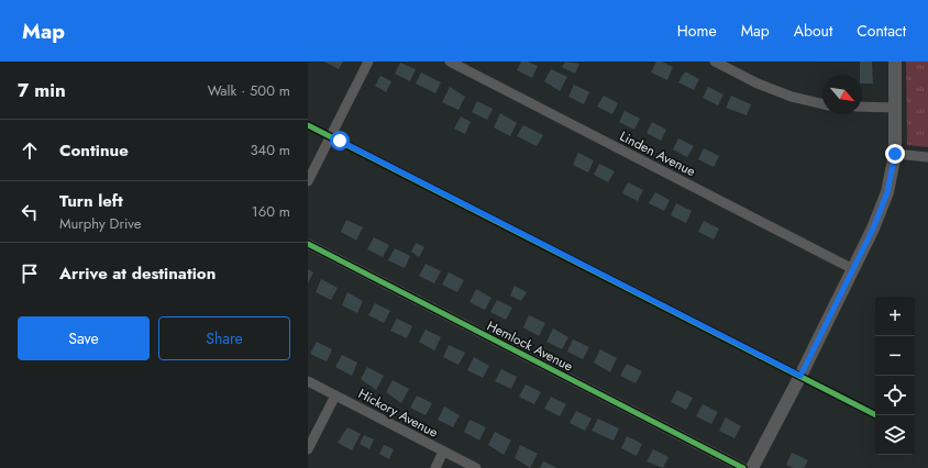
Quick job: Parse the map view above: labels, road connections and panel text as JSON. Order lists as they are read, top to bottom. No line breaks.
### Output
{"streets":{"street":["Linden Avenue","Hemlock Avenue","Hickory Avenue"]},"north":"bottom right","page":{"header":"Map","nav":["Home","Map","About","Contact"],"heading":["7 min","Walk · 500 m"],"list":[["Continue","340 m"],["Turn left","Murphy Drive","160 m"],"Arrive at destination"],"map_buttons":["+","−"],"buttons":["Save","Share"]}}
